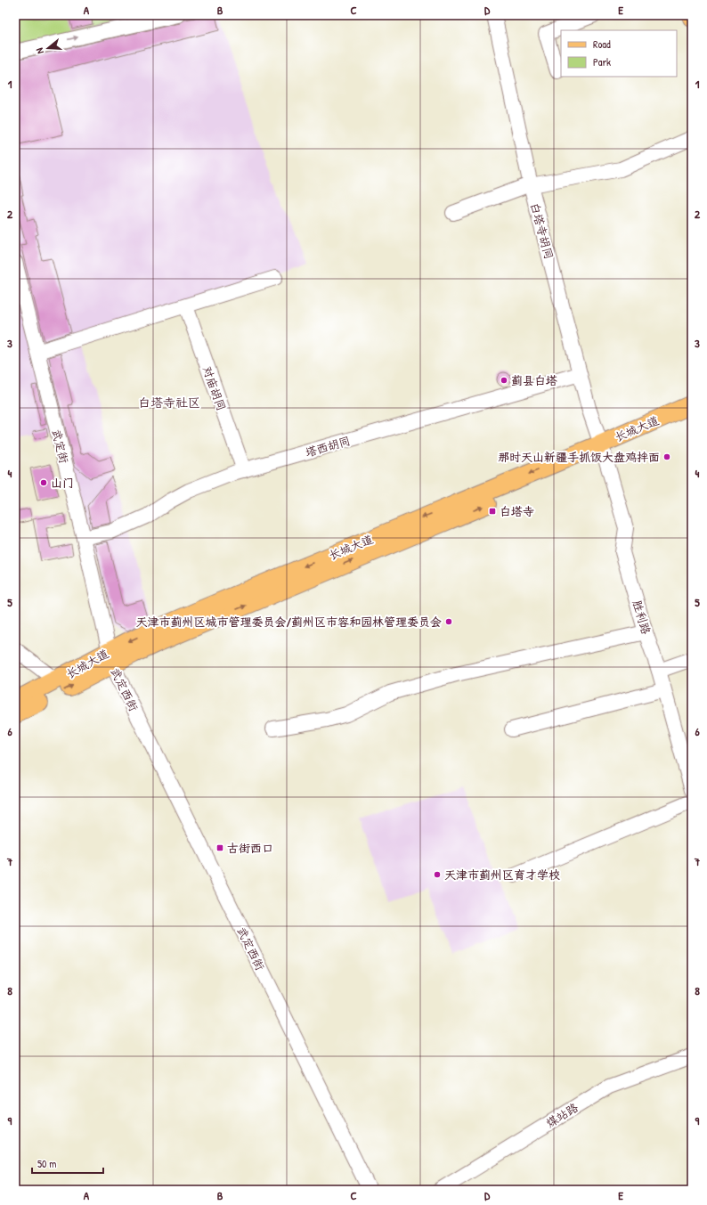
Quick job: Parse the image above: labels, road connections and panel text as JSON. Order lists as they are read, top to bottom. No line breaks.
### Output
{"streets":{"main road":["长城大道"],"street":["白塔寺胡同","对庙胡同","武定街","塔西胡同","胜利路","武定西街","煤站路"]},"crossings":[["白塔寺胡同","长城大道"],["白塔寺胡同","塔西胡同"],["白塔寺胡同","胜利路"],["对庙胡同","塔西胡同"],["长城大道","武定街"],["长城大道","胜利路"],["长城大道","武定西街"],["武定街","塔西胡同"],["武定街","武定西街"]],"districts":["白塔寺社区"],"places":{"other":["蓟县白塔","那时天山新疆手抓饭大盘鸡拌面","山门","天津市蓟州区城市管理委员会/蓟州区市容和园林管理委员会","天津市蓟州区育才学校"],"transit":["白塔寺","古街西口"]},"legend":["Road","Park"],"scale_bar":"50 m","north":"left","grid":{"columns":["A","B","C","D","E"],"rows":["1","2","3","4","5","6","7","8","9"]}}
